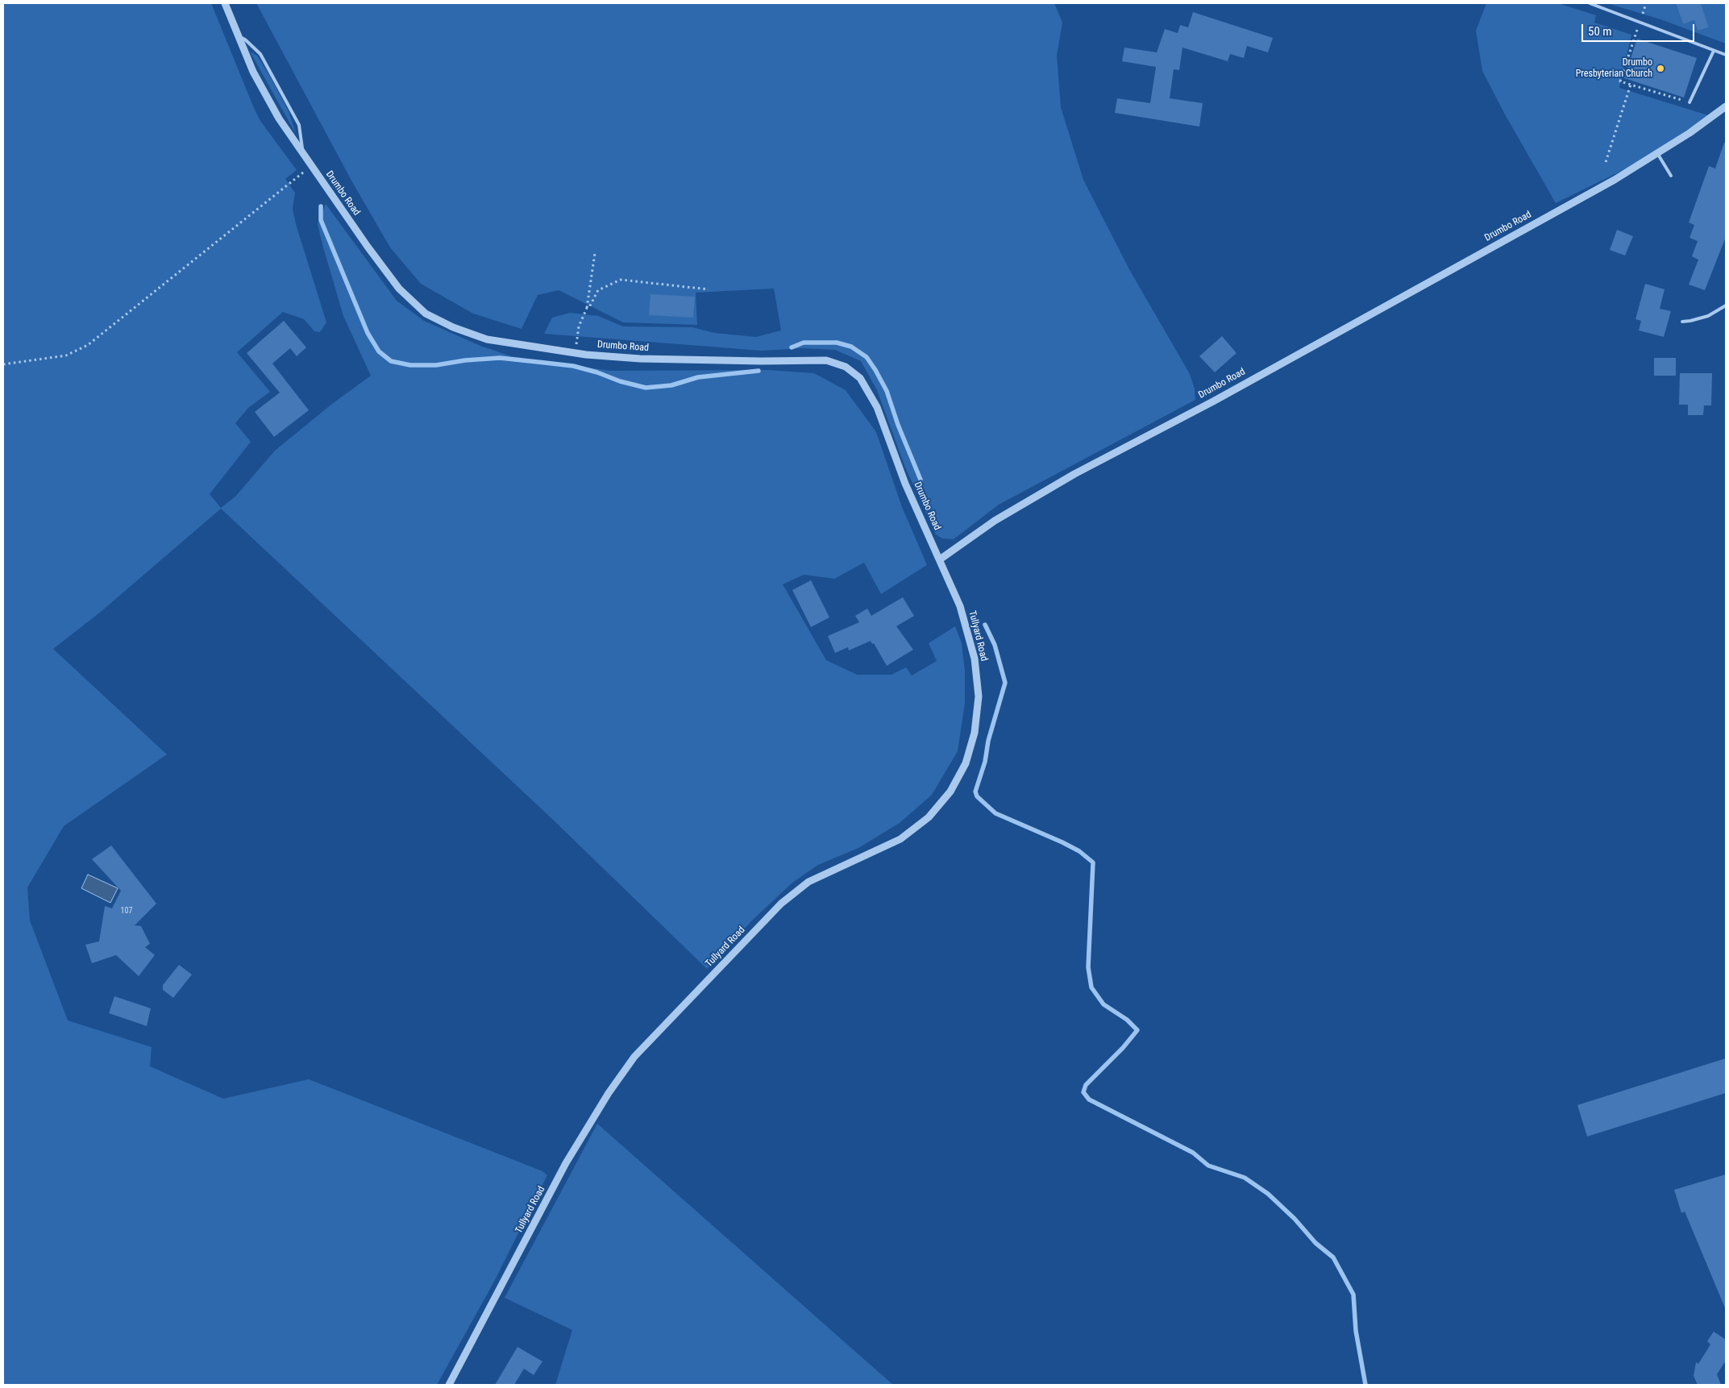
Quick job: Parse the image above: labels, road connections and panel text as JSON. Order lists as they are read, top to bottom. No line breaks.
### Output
{"streets":{"street":["Drumbo Road","Tullyard Road"]},"crossings":[["Drumbo Road","Tullyard Road"]],"places":["Drumbo Presbyterian Church"],"house_numbers":["107"],"scale_bar":"50 m"}
